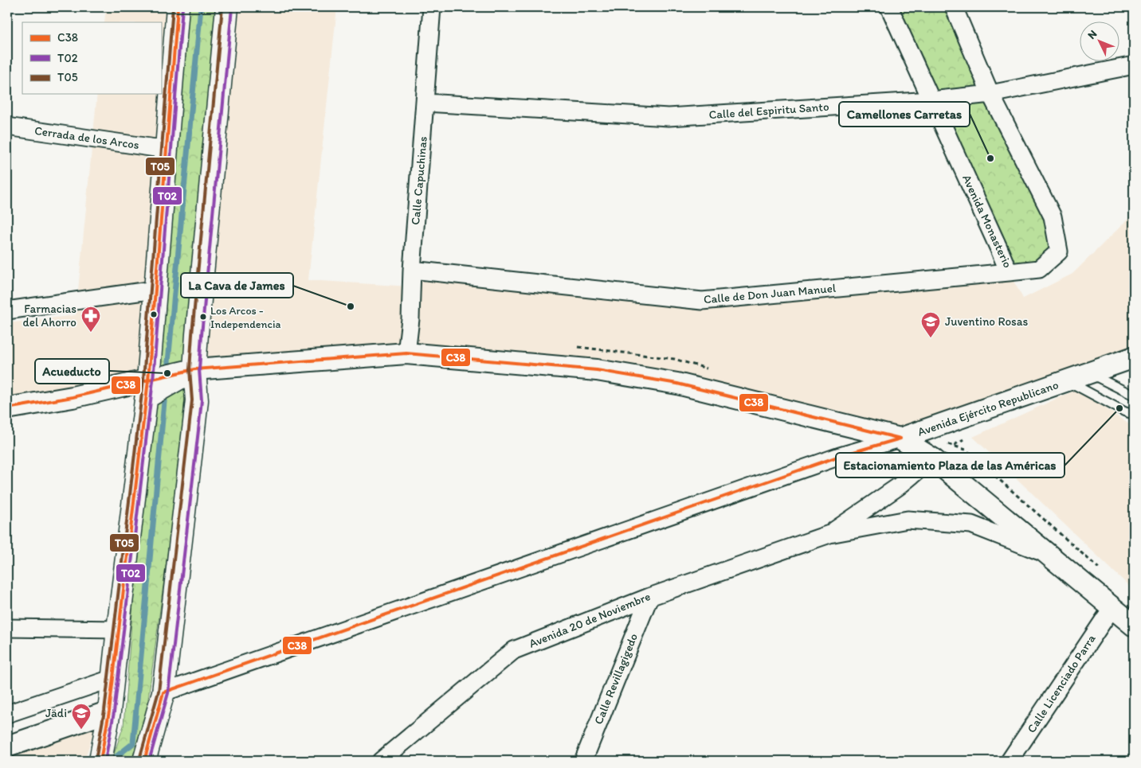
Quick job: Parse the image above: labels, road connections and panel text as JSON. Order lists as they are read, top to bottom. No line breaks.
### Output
{"streets":{"street":["Calle del Espiritu Santo","Cerrada de los Arcos","Calle Capuchinas","Avenida Monasterio","Calle de Don Juan Manuel","Avenida Ejército Republicano","Avenida 20 de Noviembre","Calle Revillagigedo","Calle Licenciado Parra"]},"crossings":[["Calle del Espiritu Santo","Calle Capuchinas"],["Calle del Espiritu Santo","Avenida Monasterio"],["Calle Capuchinas","Calle de Don Juan Manuel"],["Calle Capuchinas","Avenida 20 de Noviembre"],["Avenida Monasterio","Calle de Don Juan Manuel"],["Avenida Ejército Republicano","Avenida 20 de Noviembre"],["Avenida 20 de Noviembre","Calle Revillagigedo"],["Avenida 20 de Noviembre","Calle Licenciado Parra"]],"places":{"other":["Camellones Carretas","La Cava de James","Los Arcos - Independencia","Acueducto","Estacionamiento Plaza de las Américas"],"pharmacy":["Farmacias del Ahorro"],"school or university":["Juventino Rosas","Jädi"]},"lines":["transit line C38","transit line T02","transit line T05"],"legend":["C38","T02","T05"],"north":"top left"}
